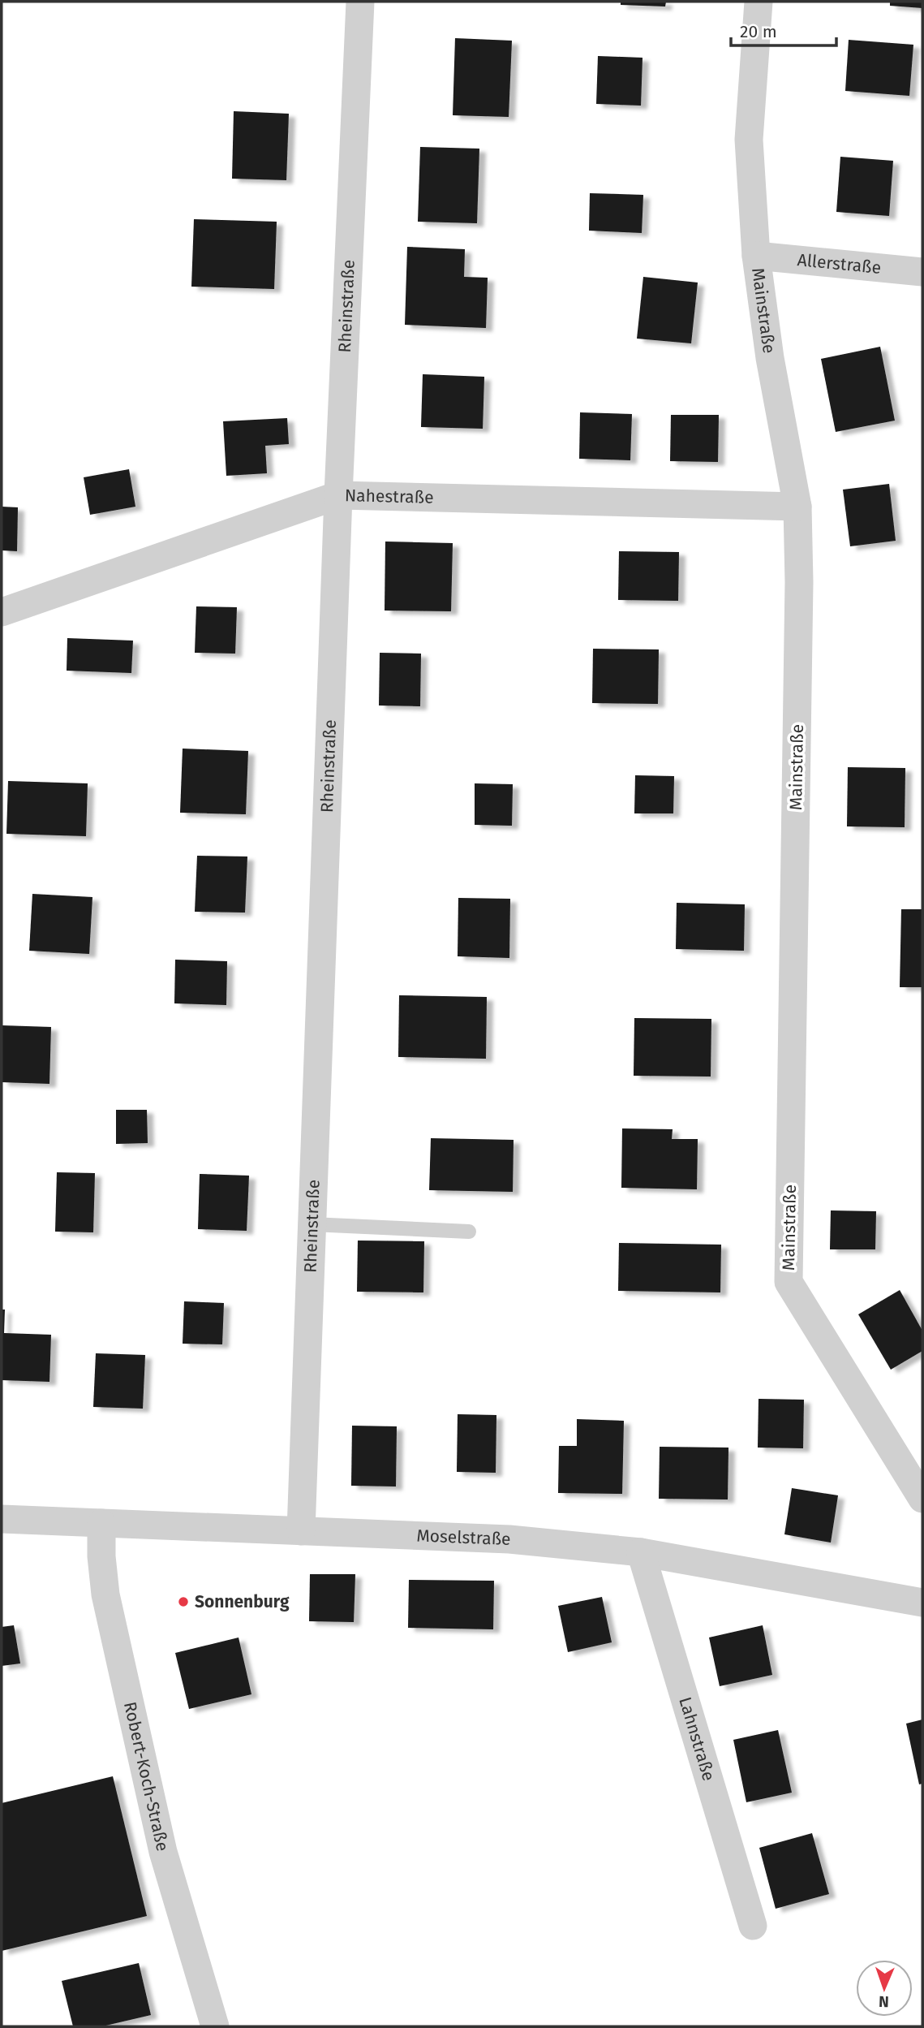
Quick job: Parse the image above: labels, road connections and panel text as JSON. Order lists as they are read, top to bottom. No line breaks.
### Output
{"streets":{"street":["Allerstraße","Rheinstraße","Mainstraße","Nahestraße","Moselstraße","Lahnstraße","Robert-Koch-Straße"]},"crossings":[["Allerstraße","Mainstraße"],["Rheinstraße","Nahestraße"],["Rheinstraße","Moselstraße"],["Mainstraße","Nahestraße"],["Moselstraße","Lahnstraße"],["Moselstraße","Robert-Koch-Straße"]],"places":["Sonnenburg"],"scale_bar":"20 m","north":"bottom"}
